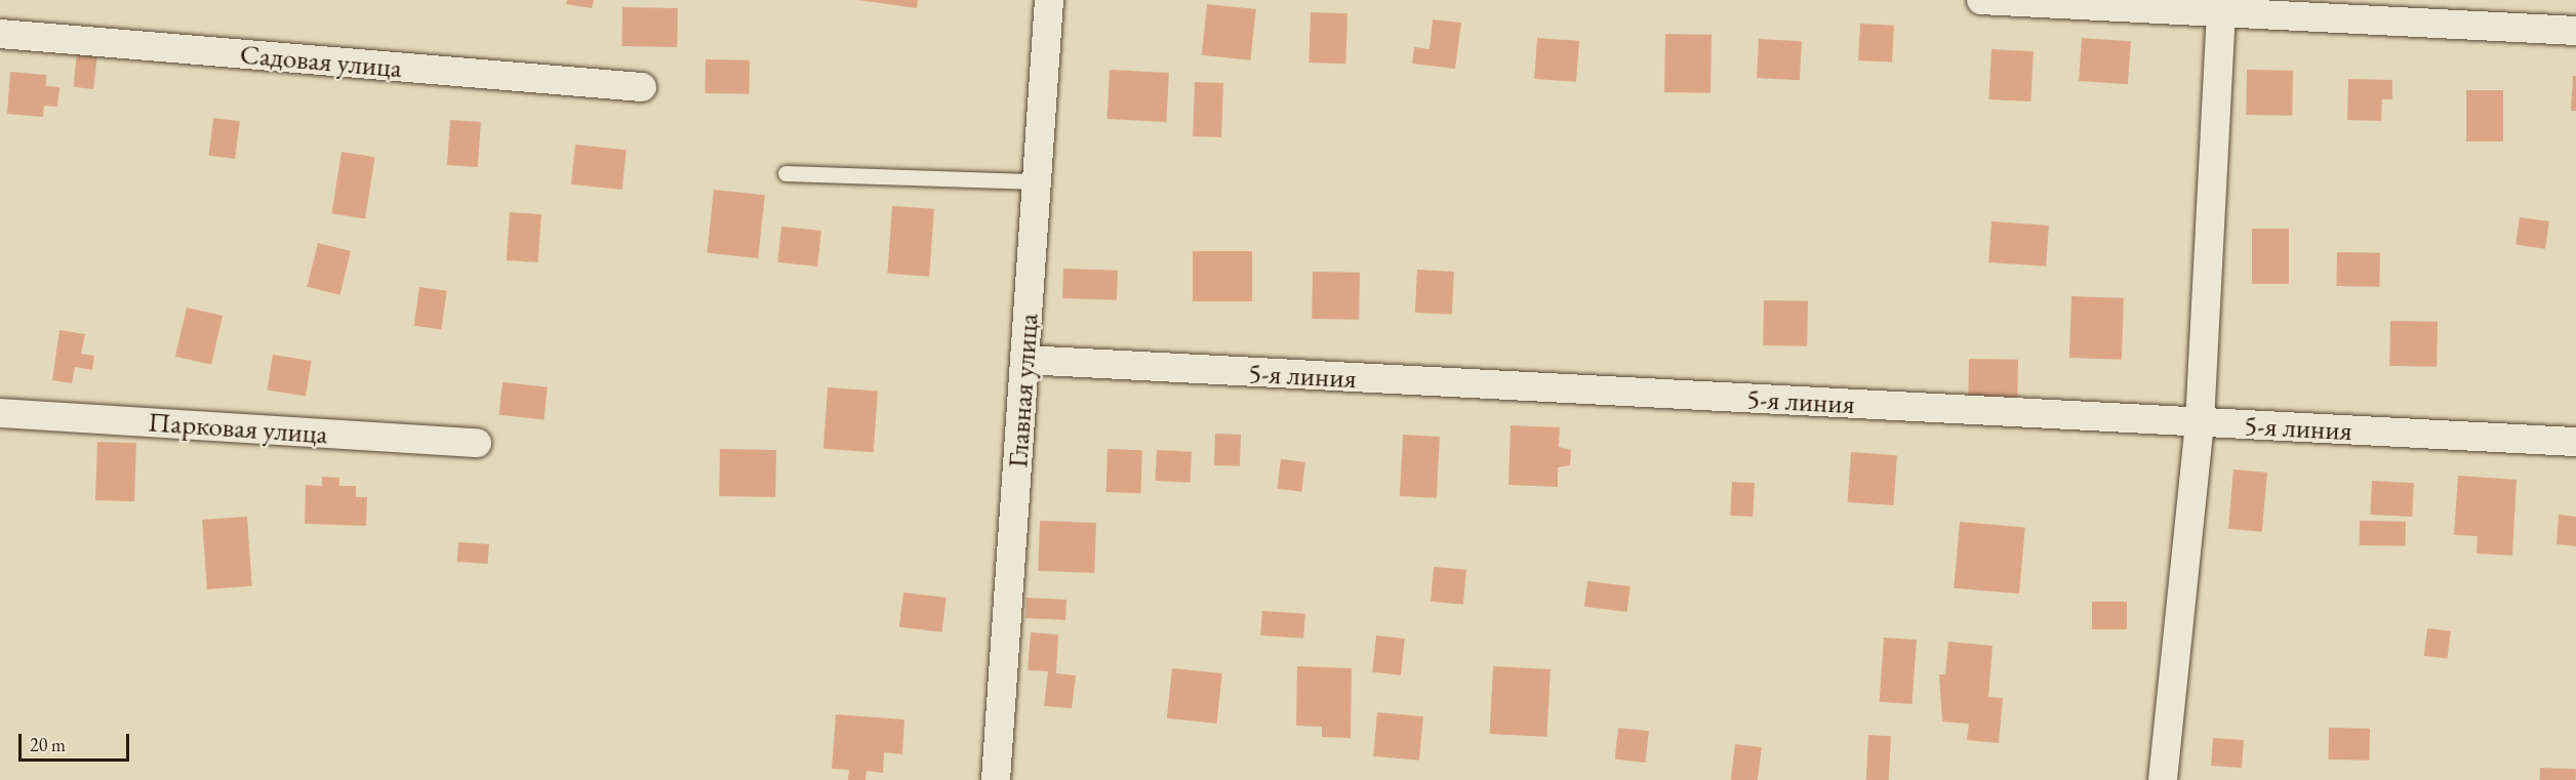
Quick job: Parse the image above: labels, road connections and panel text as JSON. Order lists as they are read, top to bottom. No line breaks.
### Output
{"streets":{"street":["Садовая улица","5-я линия","Главная улица","Парковая улица"]},"crossings":[["5-я линия","Главная улица"]],"scale_bar":"20 m"}
